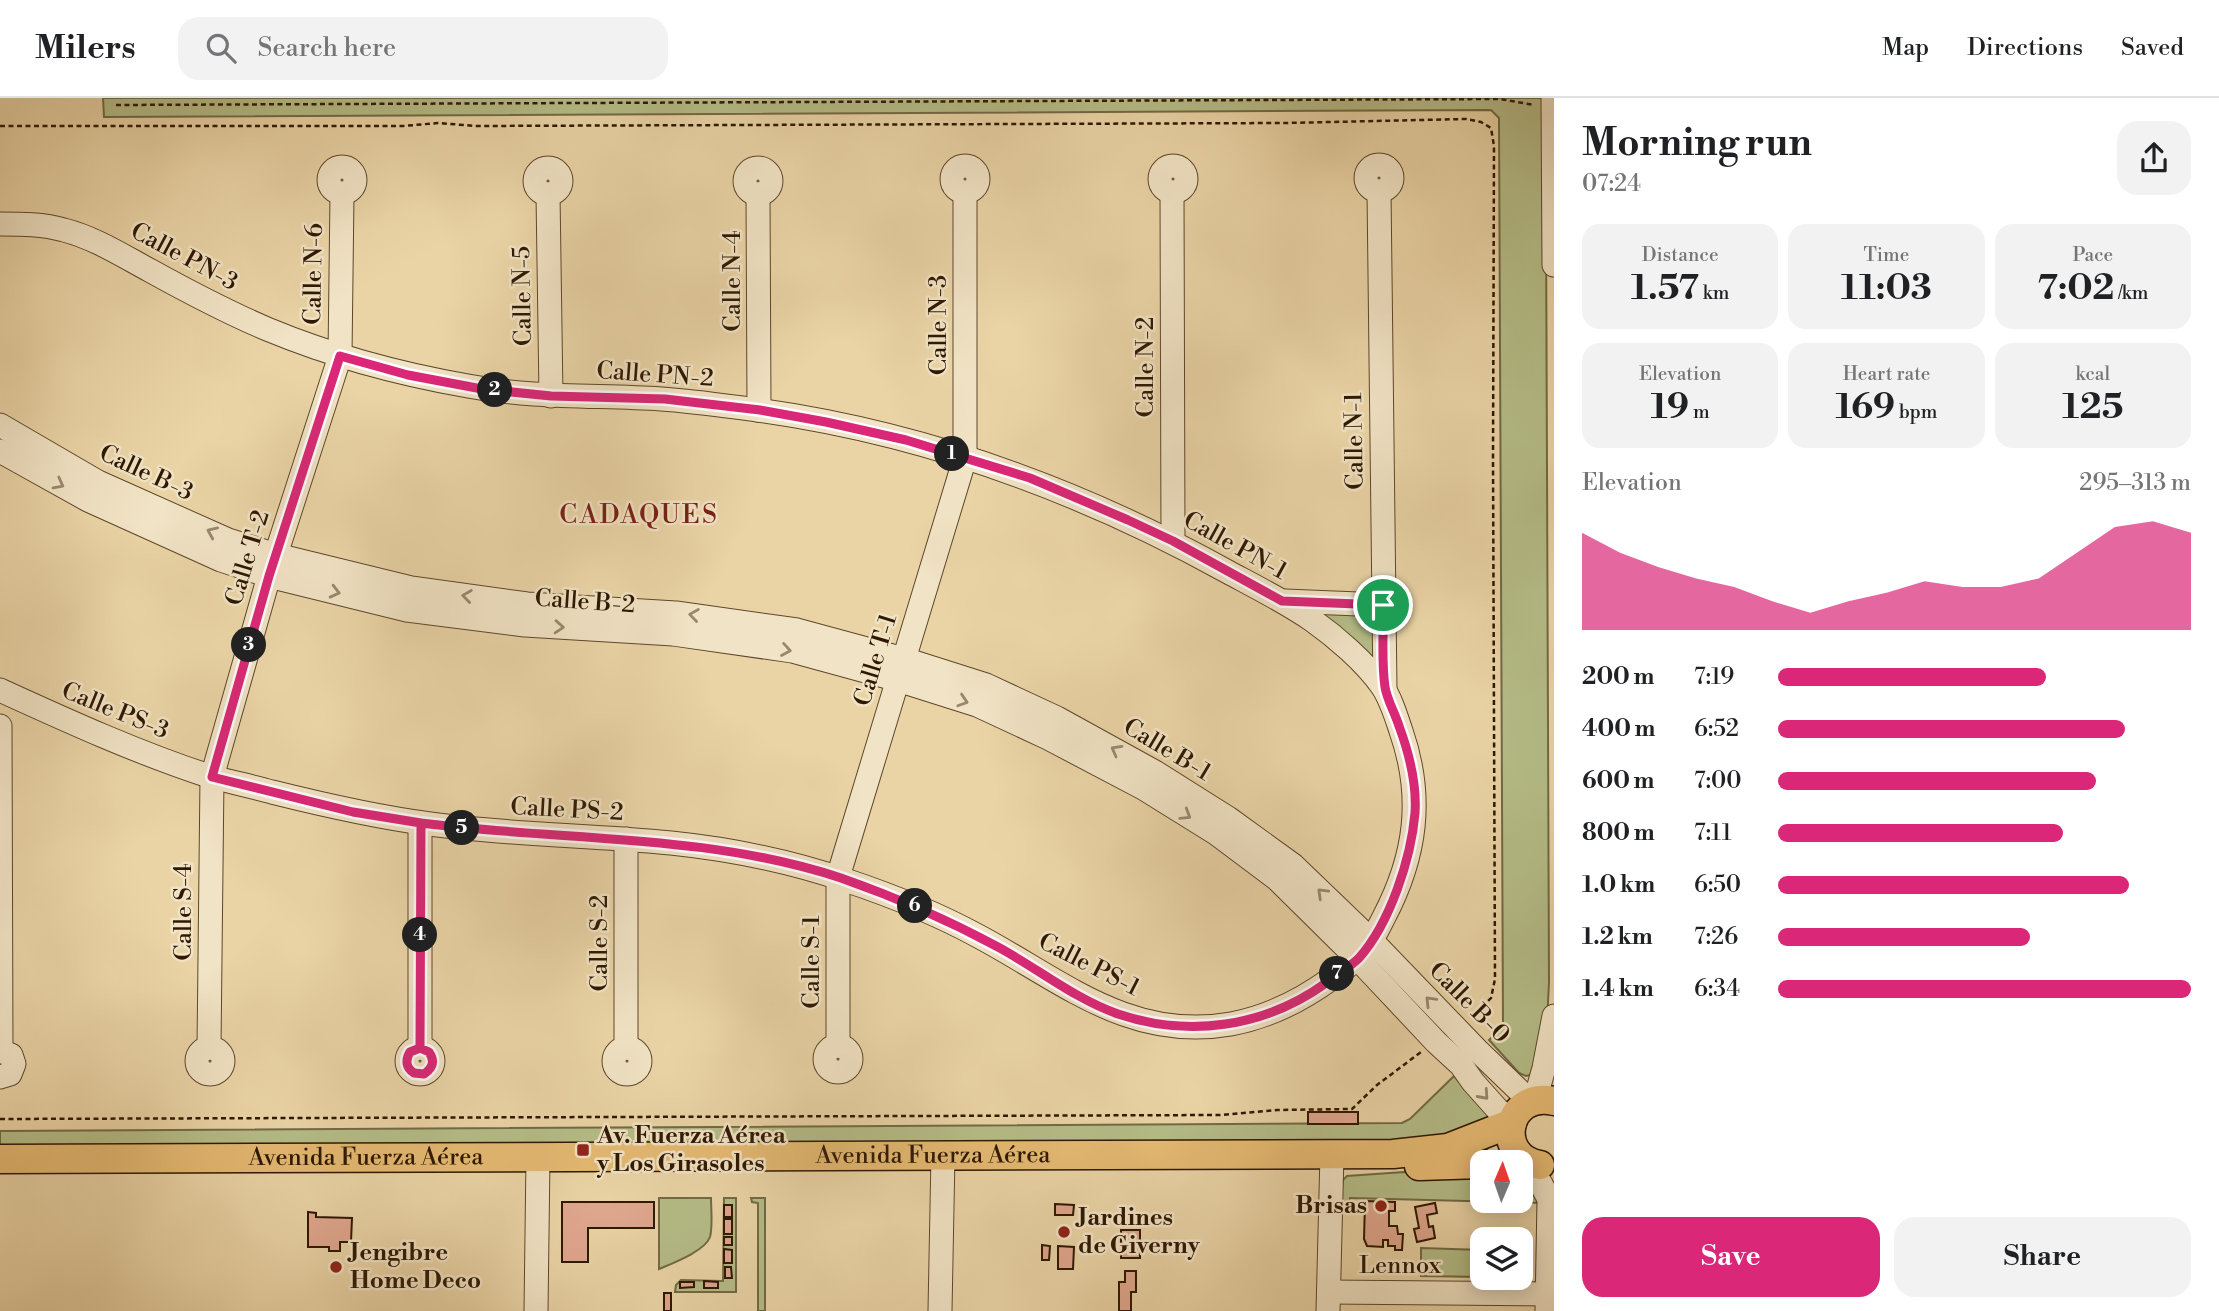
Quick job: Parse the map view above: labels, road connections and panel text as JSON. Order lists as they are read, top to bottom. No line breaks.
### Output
{"streets":{"main road":["Avenida Fuerza Aérea"],"street":["Calle PN-3","Calle N-6","Calle N-4","Calle N-5","Calle N-3","Calle N-2","Calle PN-2","Calle N-1","Calle B-3","Calle PN-1","Calle T-2","Calle B-2","Calle T-1","Calle PS-3","Calle B-1","Calle PS-2","Calle S-4","Calle S-2","Calle S-1","Calle PS-1","Calle B-0","Lennox"]},"crossings":[["Calle PN-3","Calle N-6"],["Calle PN-3","Calle PN-2"],["Calle PN-3","Calle T-2"],["Calle N-6","Calle PN-2"],["Calle N-6","Calle T-2"],["Calle N-4","Calle PN-2"],["Calle N-5","Calle PN-2"],["Calle N-3","Calle PN-2"],["Calle N-3","Calle PN-1"],["Calle N-3","Calle T-1"],["Calle N-2","Calle PN-1"],["Calle PN-2","Calle PN-1"],["Calle PN-2","Calle T-2"],["Calle PN-2","Calle T-1"],["Calle N-1","Calle PN-1"],["Calle B-3","Calle T-2"],["Calle B-3","Calle B-2"],["Calle PN-1","Calle T-1"],["Calle PN-1","Calle B-1"],["Calle PN-1","Calle PS-1"],["Calle PN-1","Calle B-0"],["Calle T-2","Calle B-2"],["Calle T-2","Calle PS-3"],["Calle T-2","Calle PS-2"],["Calle T-2","Calle S-4"],["Calle B-2","Calle T-1"],["Calle B-2","Calle B-1"],["Calle T-1","Calle B-1"],["Calle T-1","Calle PS-2"],["Calle T-1","Calle S-1"],["Calle T-1","Calle PS-1"],["Calle PS-3","Calle PS-2"],["Calle PS-3","Calle S-4"],["Calle B-1","Calle PS-1"],["Calle B-1","Calle B-0"],["Calle PS-2","Calle S-4"],["Calle PS-2","Calle S-2"],["Calle PS-2","Calle S-1"],["Calle PS-2","Calle PS-1"],["Calle S-1","Calle PS-1"],["Calle PS-1","Calle B-0"],["Calle B-0","Avenida Fuerza Aérea"]],"districts":["CADAQUES"],"places":{"transit":["Av. Fuerza Aérea y Los Girasoles"],"other":["Brisas","Jardines de Giverny","Jengibre Home Deco"]},"north":"top","page":{"header":"Milers","search":"Search here","nav":["Map","Directions","Saved"],"heading":["Morning run","07:24"],"stats":[["Distance","1.57 km"],["Time","11:03"],["Pace","7:02 /km"],["Elevation","19 m"],["Heart rate","169 bpm"],["kcal","125"]],"pins":["2","1","3","5","6","4","7"],"chart":["Elevation","295–313 m"],"list":[{"name":"200 m","note":"7:19"},{"name":"400 m","note":"6:52"},{"name":"600 m","note":"7:00"},{"name":"800 m","note":"7:11"},{"name":"1.0 km","note":"6:50"},{"name":"1.2 km","note":"7:26"},{"name":"1.4 km","note":"6:34"}],"buttons":["Save","Share"]}}
